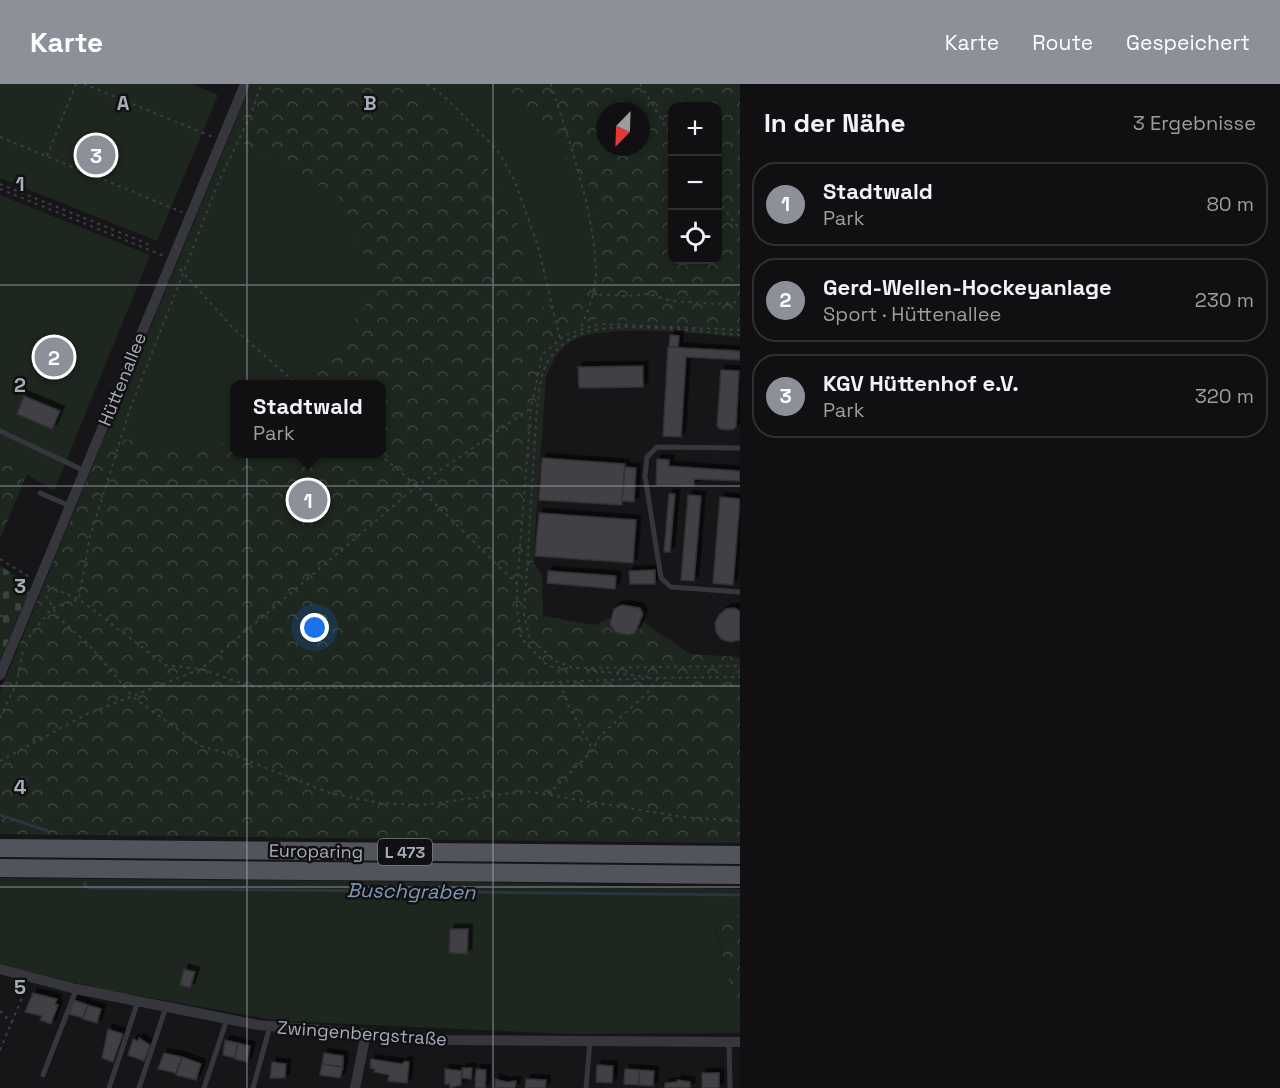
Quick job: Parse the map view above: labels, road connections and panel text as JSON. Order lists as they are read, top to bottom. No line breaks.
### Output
{"streets":{"main road":["Europaring","L 473"],"street":["Hüttenallee","Zwingenbergstraße"]},"water":["Buschgraben"],"north":"bottom left","page":{"header":"Karte","nav":["Karte","Route","Gespeichert"],"heading":["In der Nähe","3 Ergebnisse"],"map_buttons":["+","−"],"pins":["3","2","1"],"list":[{"mark":"1","name":"Stadtwald","note":"Park","value":"80 m"},{"mark":"2","name":"Gerd-Wellen-Hockeyanlage","note":"Sport · Hüttenallee","value":"230 m"},{"mark":"3","name":"KGV Hüttenhof e.V.","note":"Park","value":"320 m"}],"popup":["Stadtwald","Park"]},"grid":{"columns":["A","B"],"rows":["1","2","3","4","5"]}}
